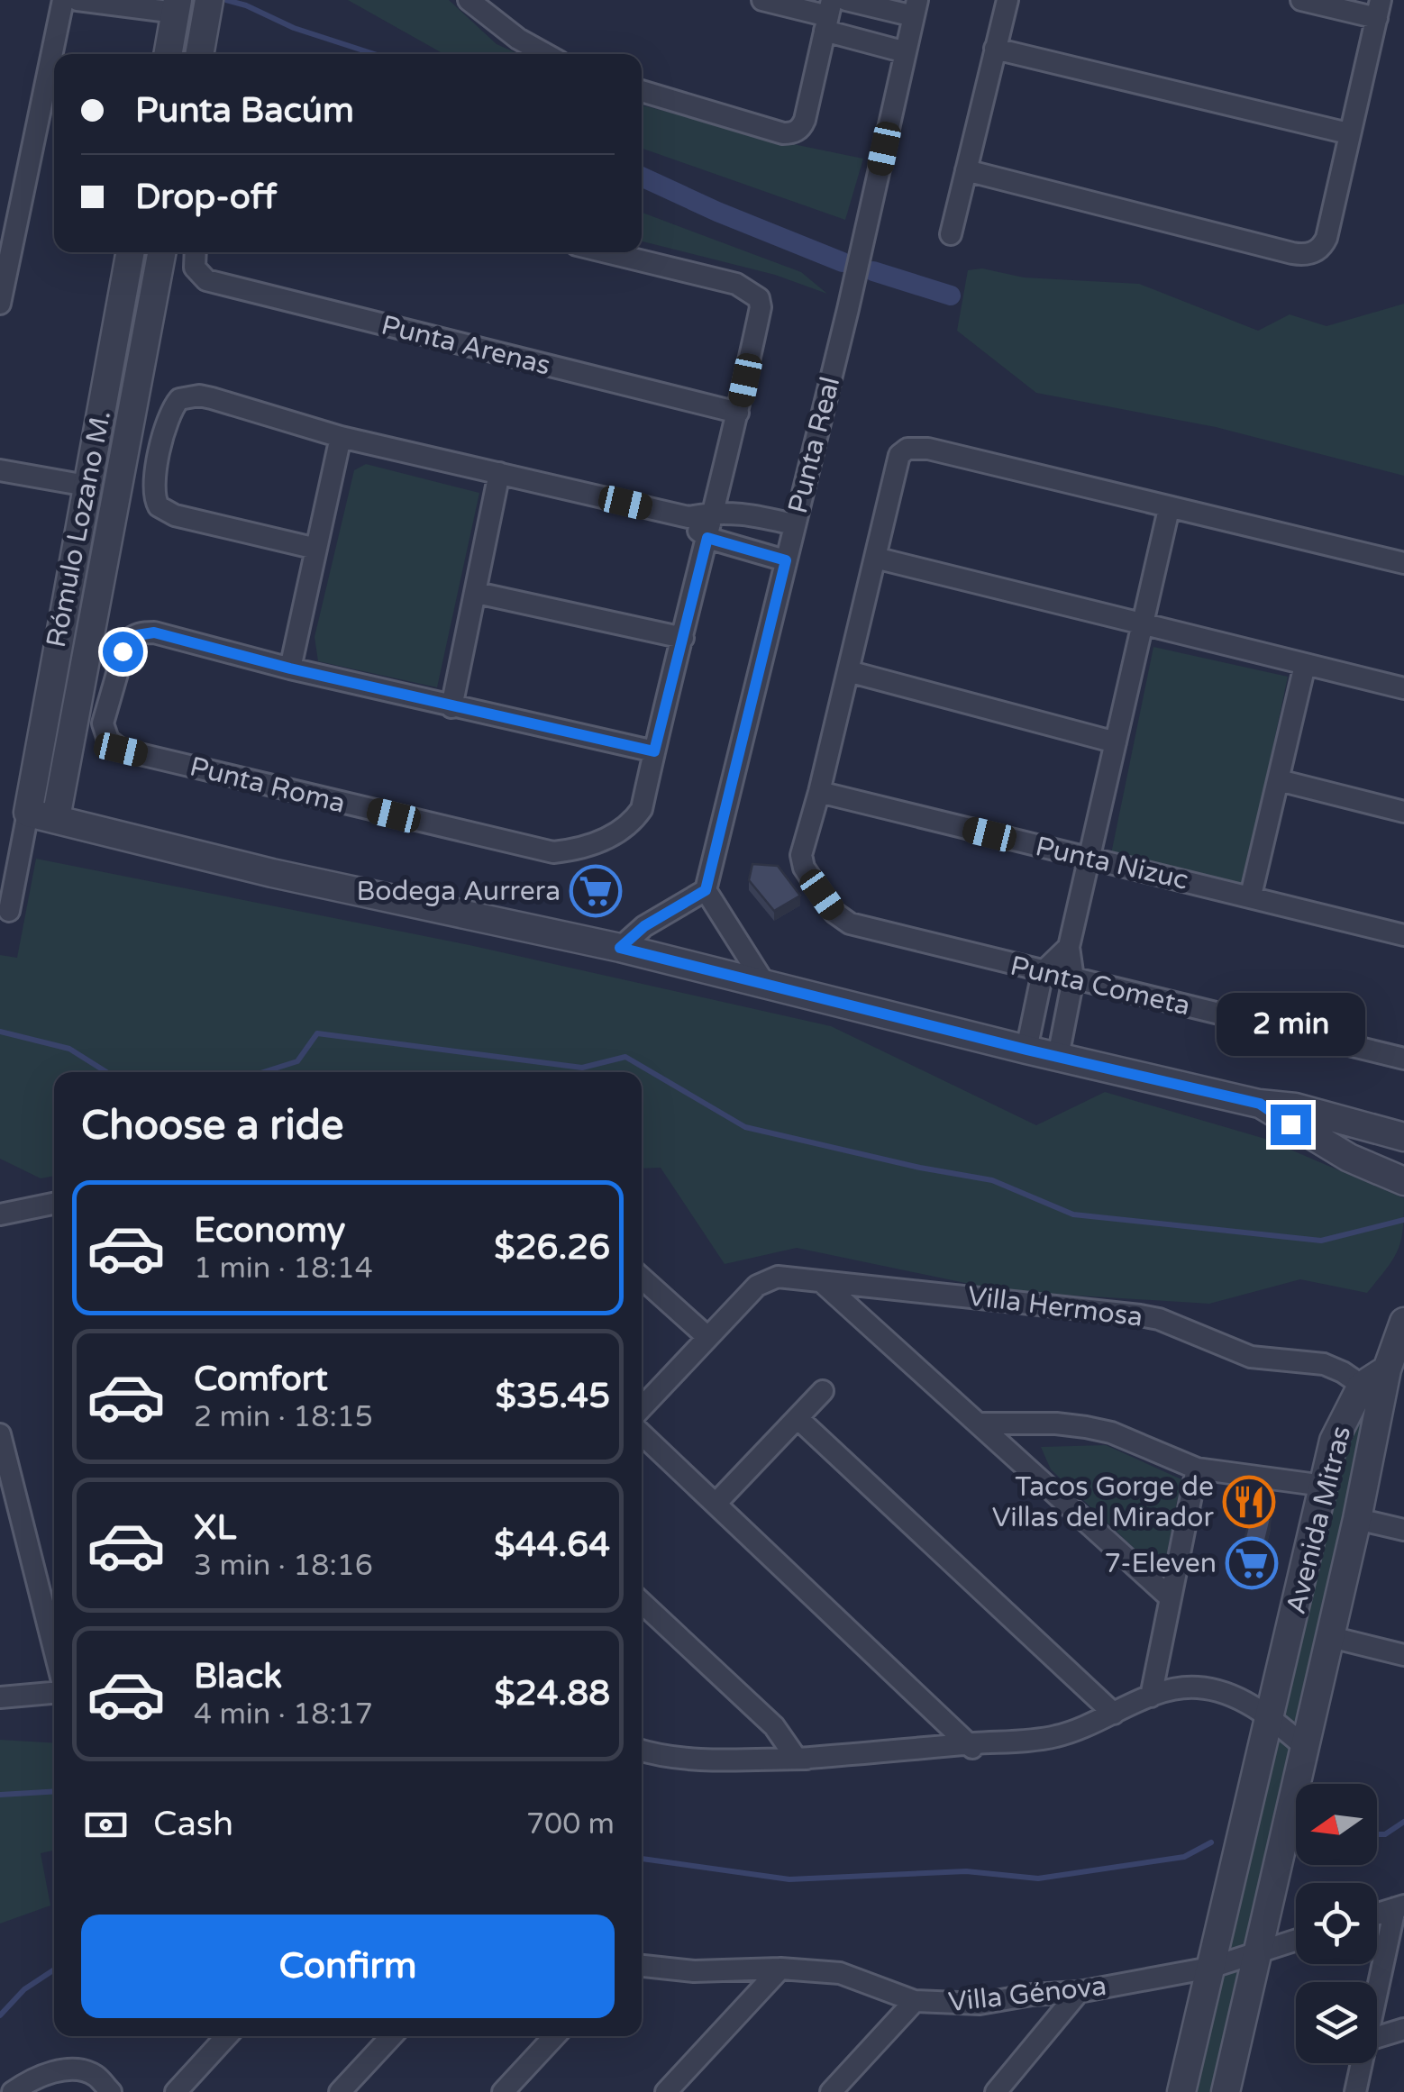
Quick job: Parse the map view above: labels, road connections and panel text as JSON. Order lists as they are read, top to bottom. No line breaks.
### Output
{"streets":{"street":["Punta Arenas","Punta Real","Rómulo Lozano M.","Punta Roma","Punta Nizuc","Punta Cometa","Villa Hermosa","Avenida Mitras","Villa Génova"]},"crossings":[["Punta Nizuc","Punta Cometa"],["Villa Hermosa","Avenida Mitras"],["Avenida Mitras","Villa Génova"]],"places":{"supermarket":["Bodega Aurrera","7-Eleven"],"restaurant":["Tacos Gorge de Villas del Mirador"]},"north":"left","page":{"banner":["Punta Bacúm","Drop-off"],"bubble":"2 min","heading":"Choose a ride","list":[{"name":"Economy","note":"1 min · 18:14","value":"$26.26"},{"name":"Comfort","note":"2 min · 18:15","value":"$35.45"},{"name":"XL","note":"3 min · 18:16","value":"$44.64"},{"name":"Black","note":"4 min · 18:17","value":"$24.88"}],"pay":["Cash","700 m"],"buttons":"Confirm"}}
